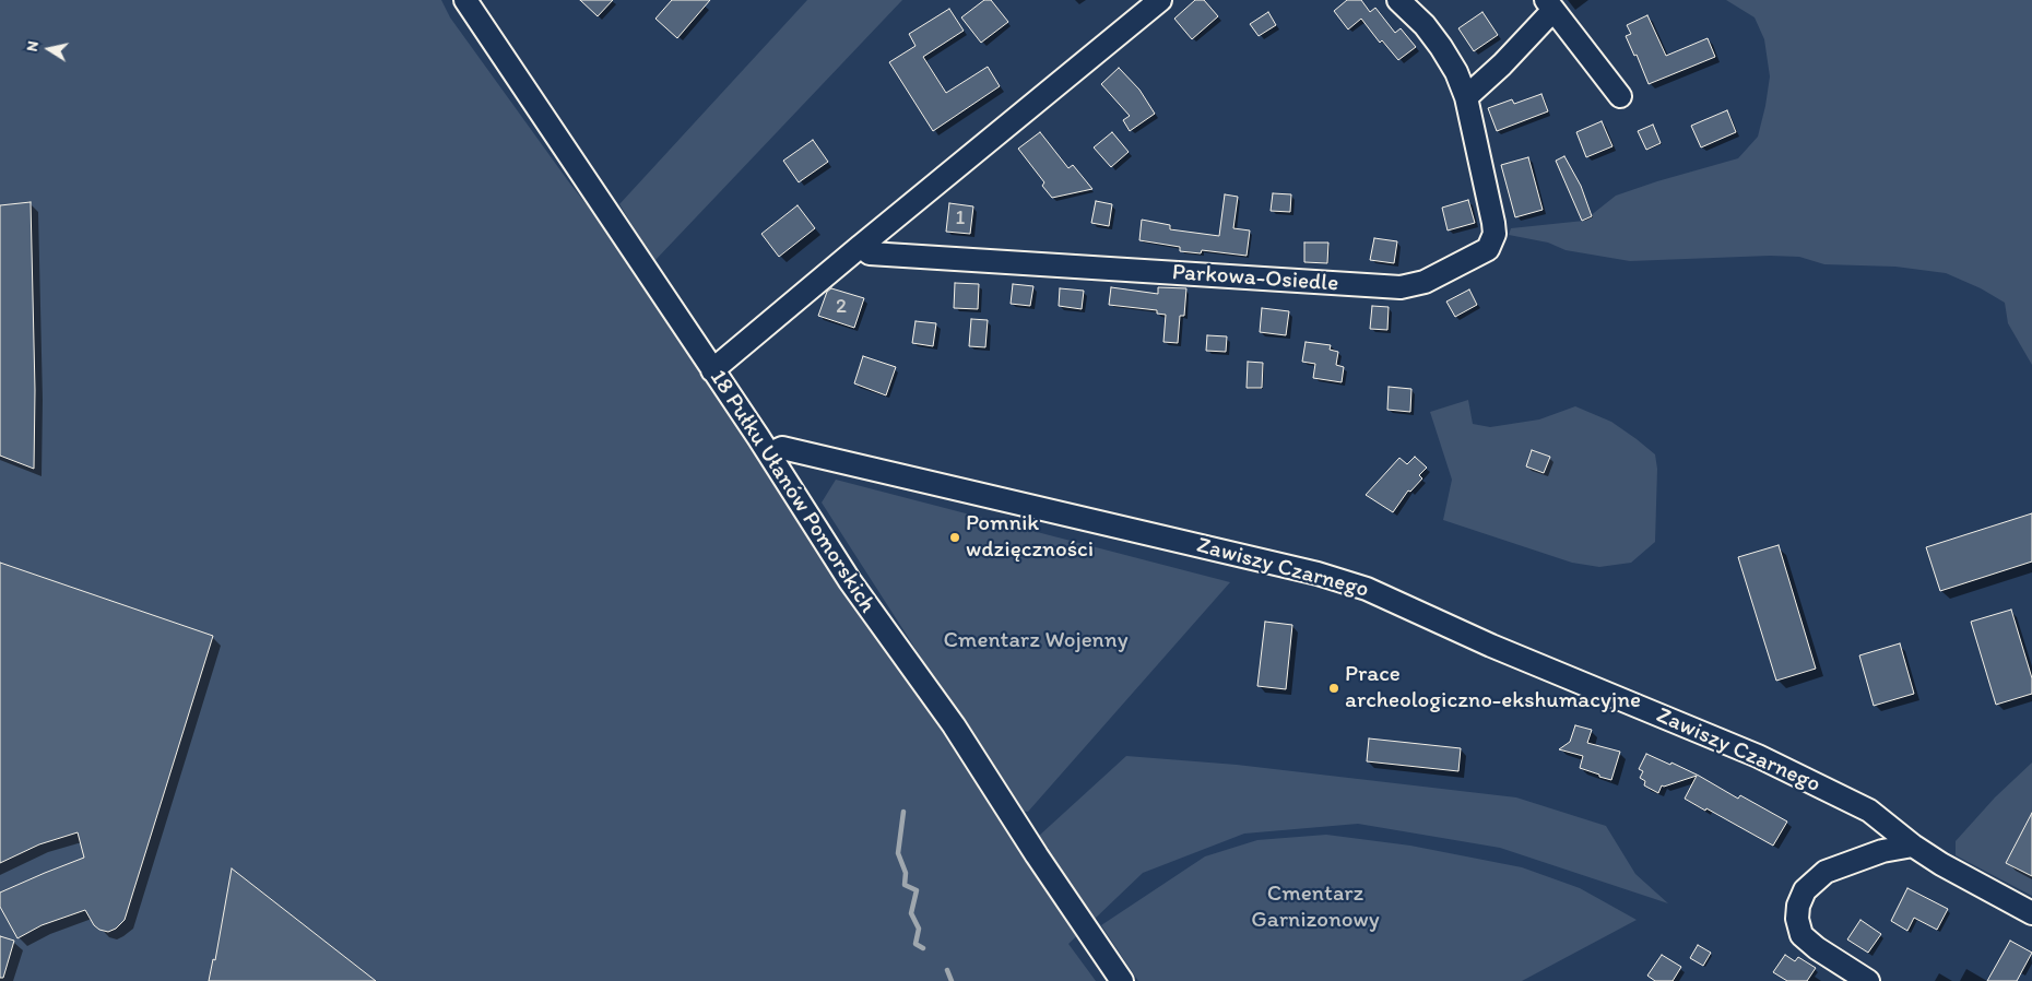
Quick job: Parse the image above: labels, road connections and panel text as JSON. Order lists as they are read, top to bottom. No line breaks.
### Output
{"streets":{"street":["Parkowa-Osiedle","18 Pułku Ułanów Pomorskich","Zawiszy Czarnego"]},"crossings":[["18 Pułku Ułanów Pomorskich","Zawiszy Czarnego"]],"parks":["Cmentarz Wojenny","Cmentarz Garnizonowy"],"places":["Pomnik wdzięczności","Prace archeologiczno-ekshumacyjne"],"house_numbers":["1","2"],"north":"left"}
